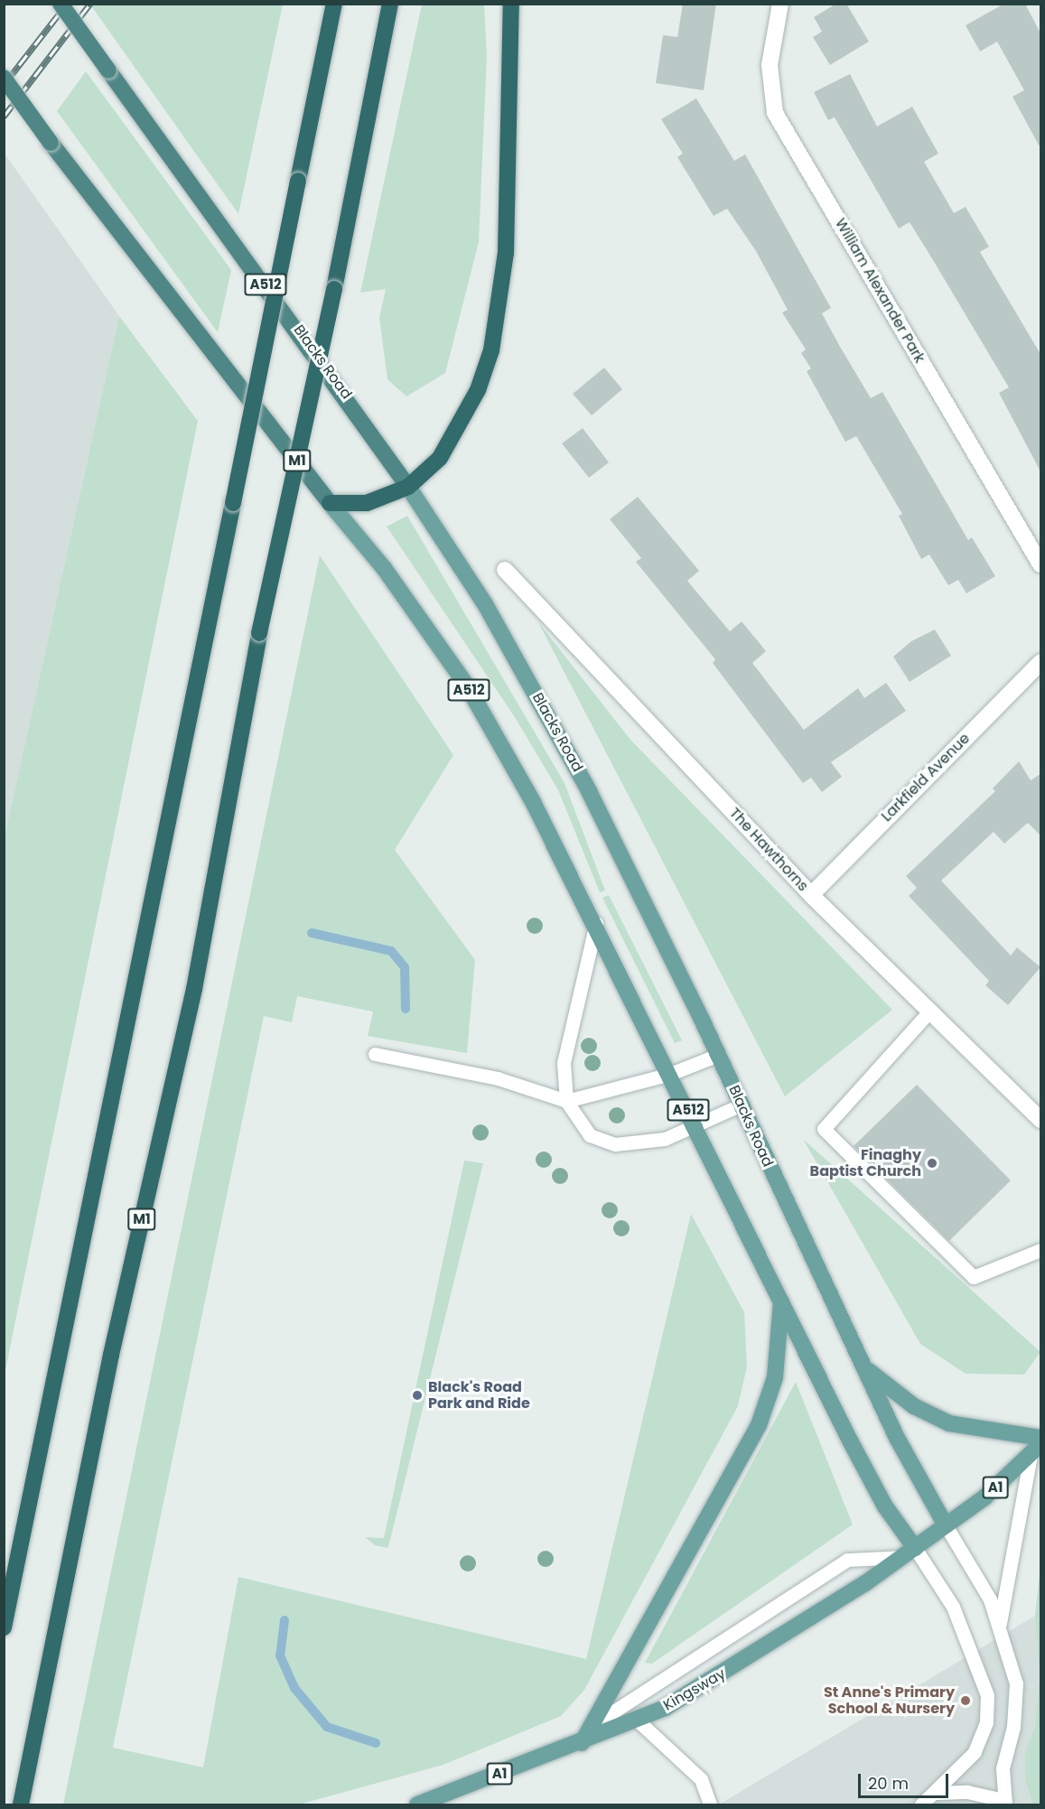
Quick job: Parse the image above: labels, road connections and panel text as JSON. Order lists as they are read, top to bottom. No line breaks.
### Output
{"streets":{"highway":["A512","Blacks Road","M1"],"main road":["A1","Kingsway"],"street":["William Alexander Park","Larkfield Avenue","The Hawthorns"]},"crossings":[["A512","Kingsway"],["Blacks Road","A1"],["Blacks Road","Kingsway"],["Larkfield Avenue","The Hawthorns"],["A1","Kingsway"]],"places":["Finaghy Baptist Church","Black's Road Park and Ride","St Anne's Primary School & Nursery"],"scale_bar":"20 m"}
